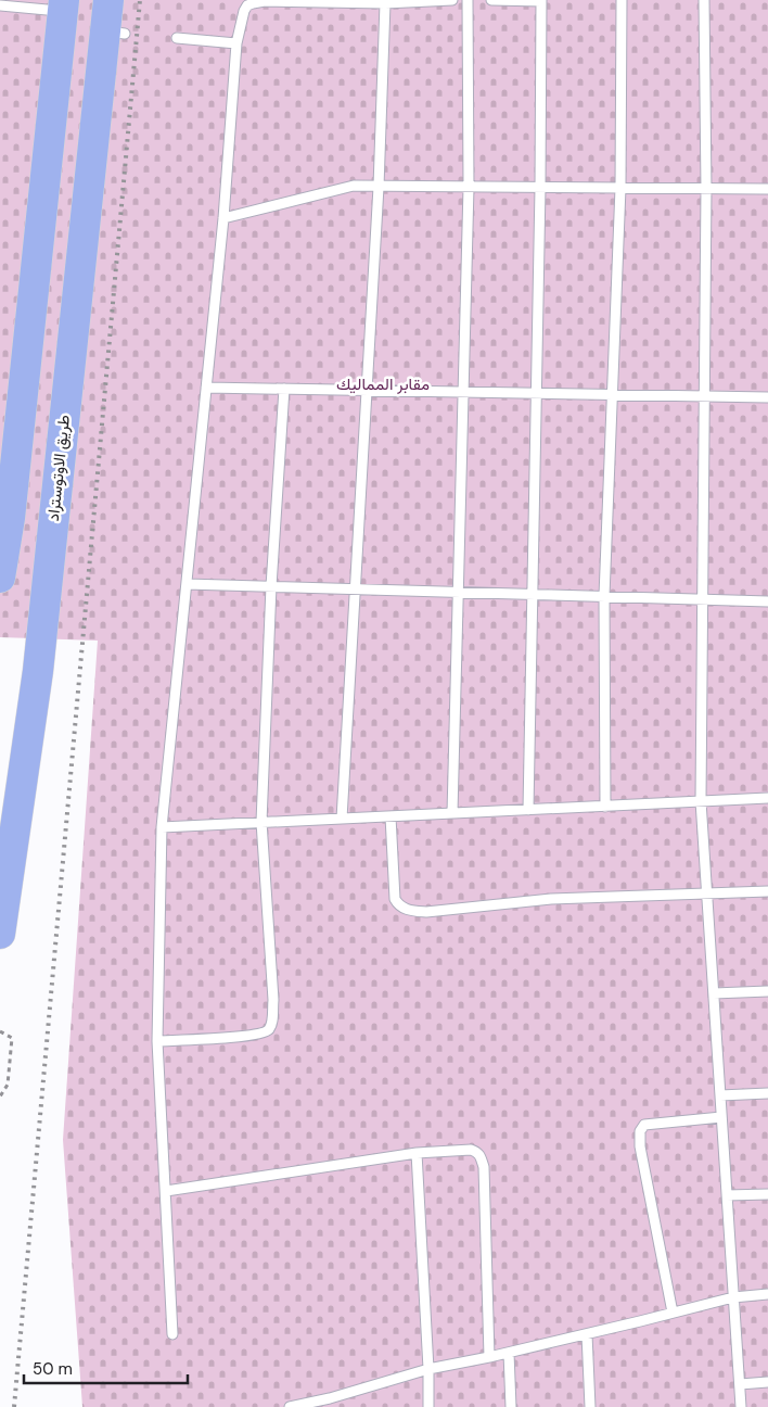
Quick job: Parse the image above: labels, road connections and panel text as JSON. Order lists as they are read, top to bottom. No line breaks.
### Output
{"streets":{"highway":["طريق الاوتوستراد"]},"parks":["مقابر المماليك"],"scale_bar":"50 m"}
